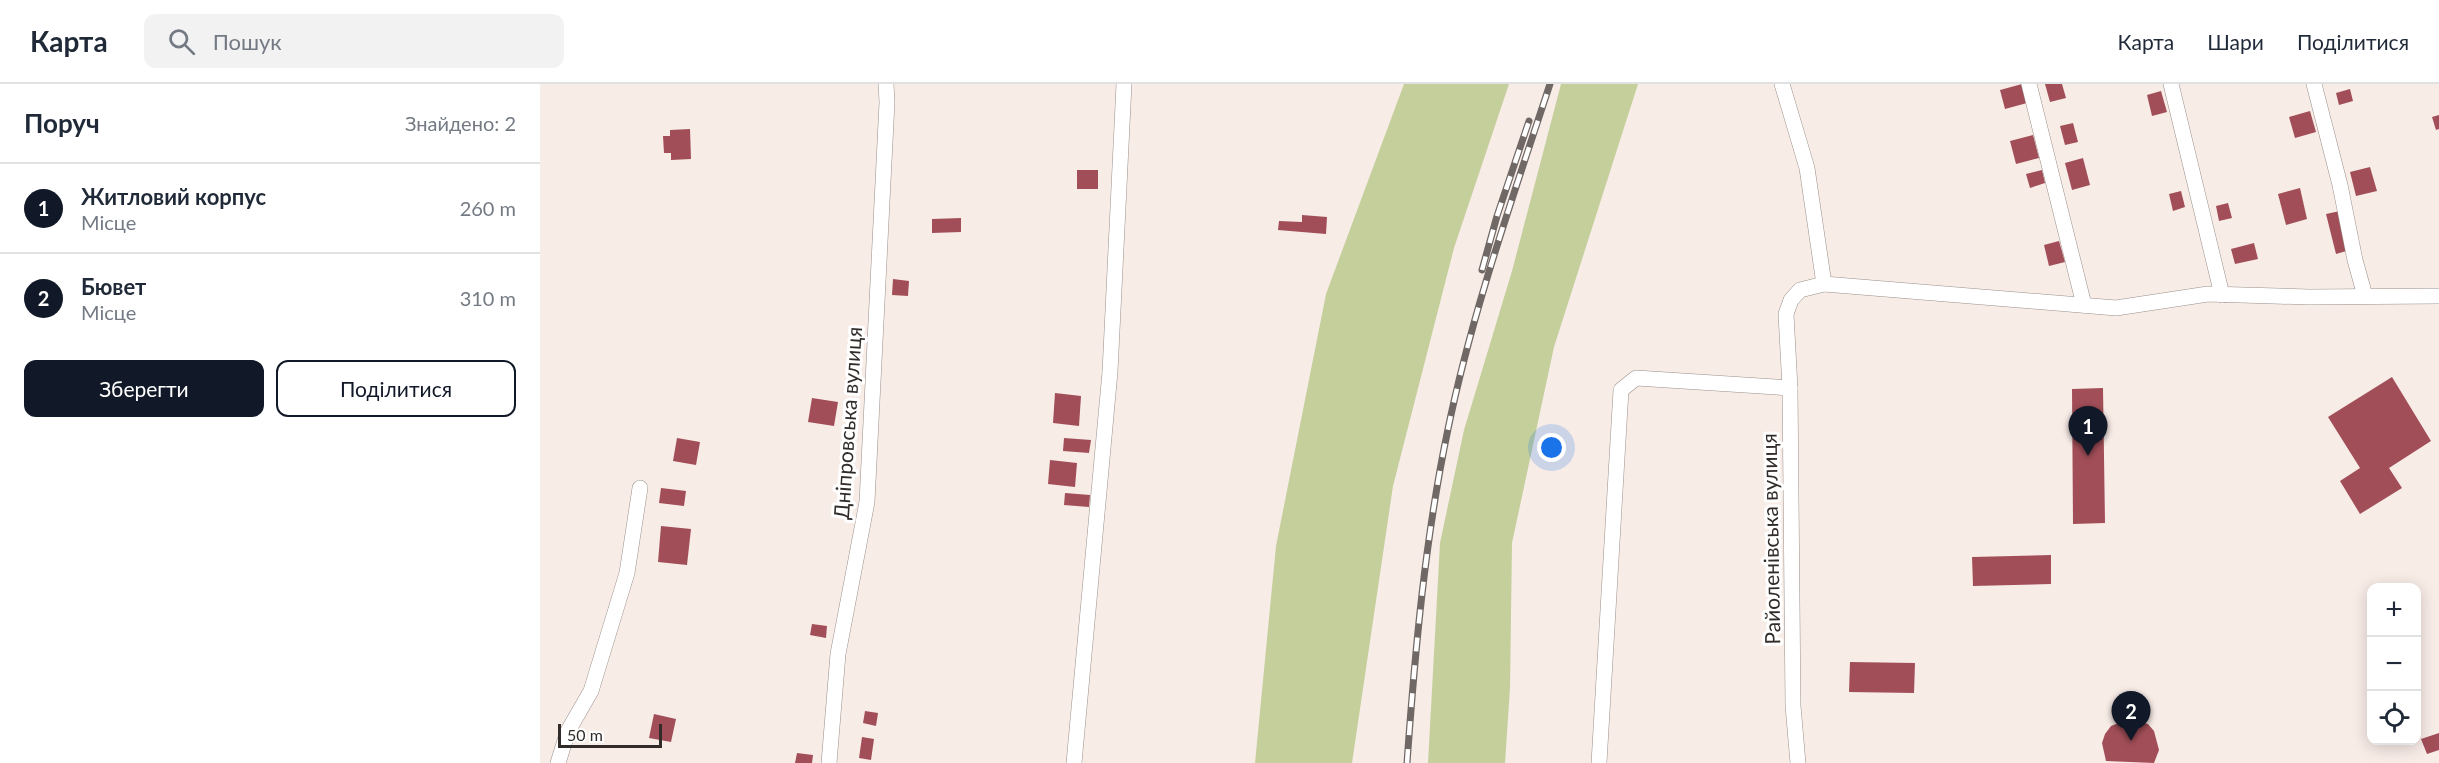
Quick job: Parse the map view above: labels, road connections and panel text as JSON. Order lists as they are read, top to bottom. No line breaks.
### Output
{"streets":{"street":["Дніпровська вулиця","Райоленівська вулиця"]},"scale_bar":"50 m","page":{"header":"Карта","search":"Пошук","nav":["Карта","Шари","Поділитися"],"heading":["Поруч","Знайдено: 2"],"list":[{"mark":"1","name":"Житловий корпус","note":"Місце","value":"260 m"},{"mark":"2","name":"Бювет","note":"Місце","value":"310 m"}],"buttons":["Зберегти","Поділитися"],"pins":["1","2"],"map_buttons":["+","−"],"scale":"50 m"}}
